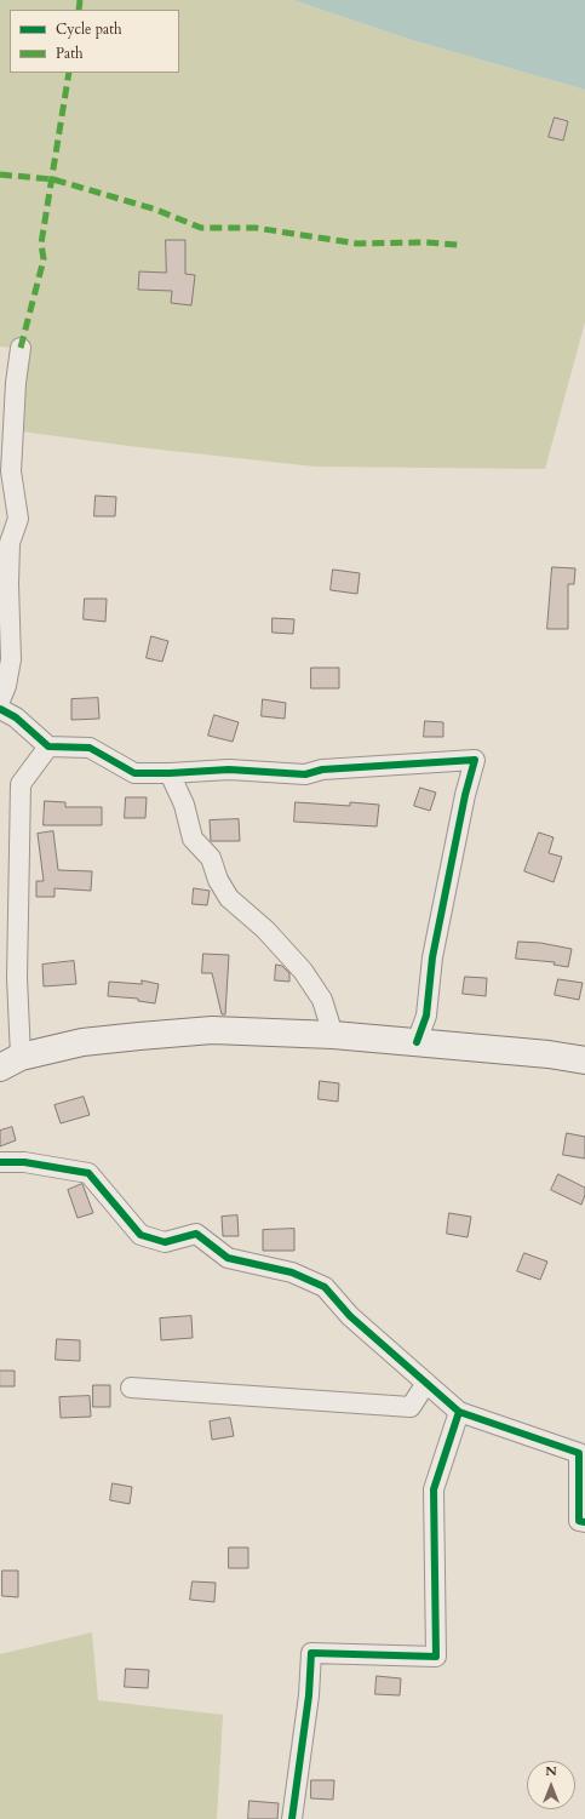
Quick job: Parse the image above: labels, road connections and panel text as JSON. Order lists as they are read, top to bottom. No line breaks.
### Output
{"legend":["Cycle path","Path"],"north":"top"}
